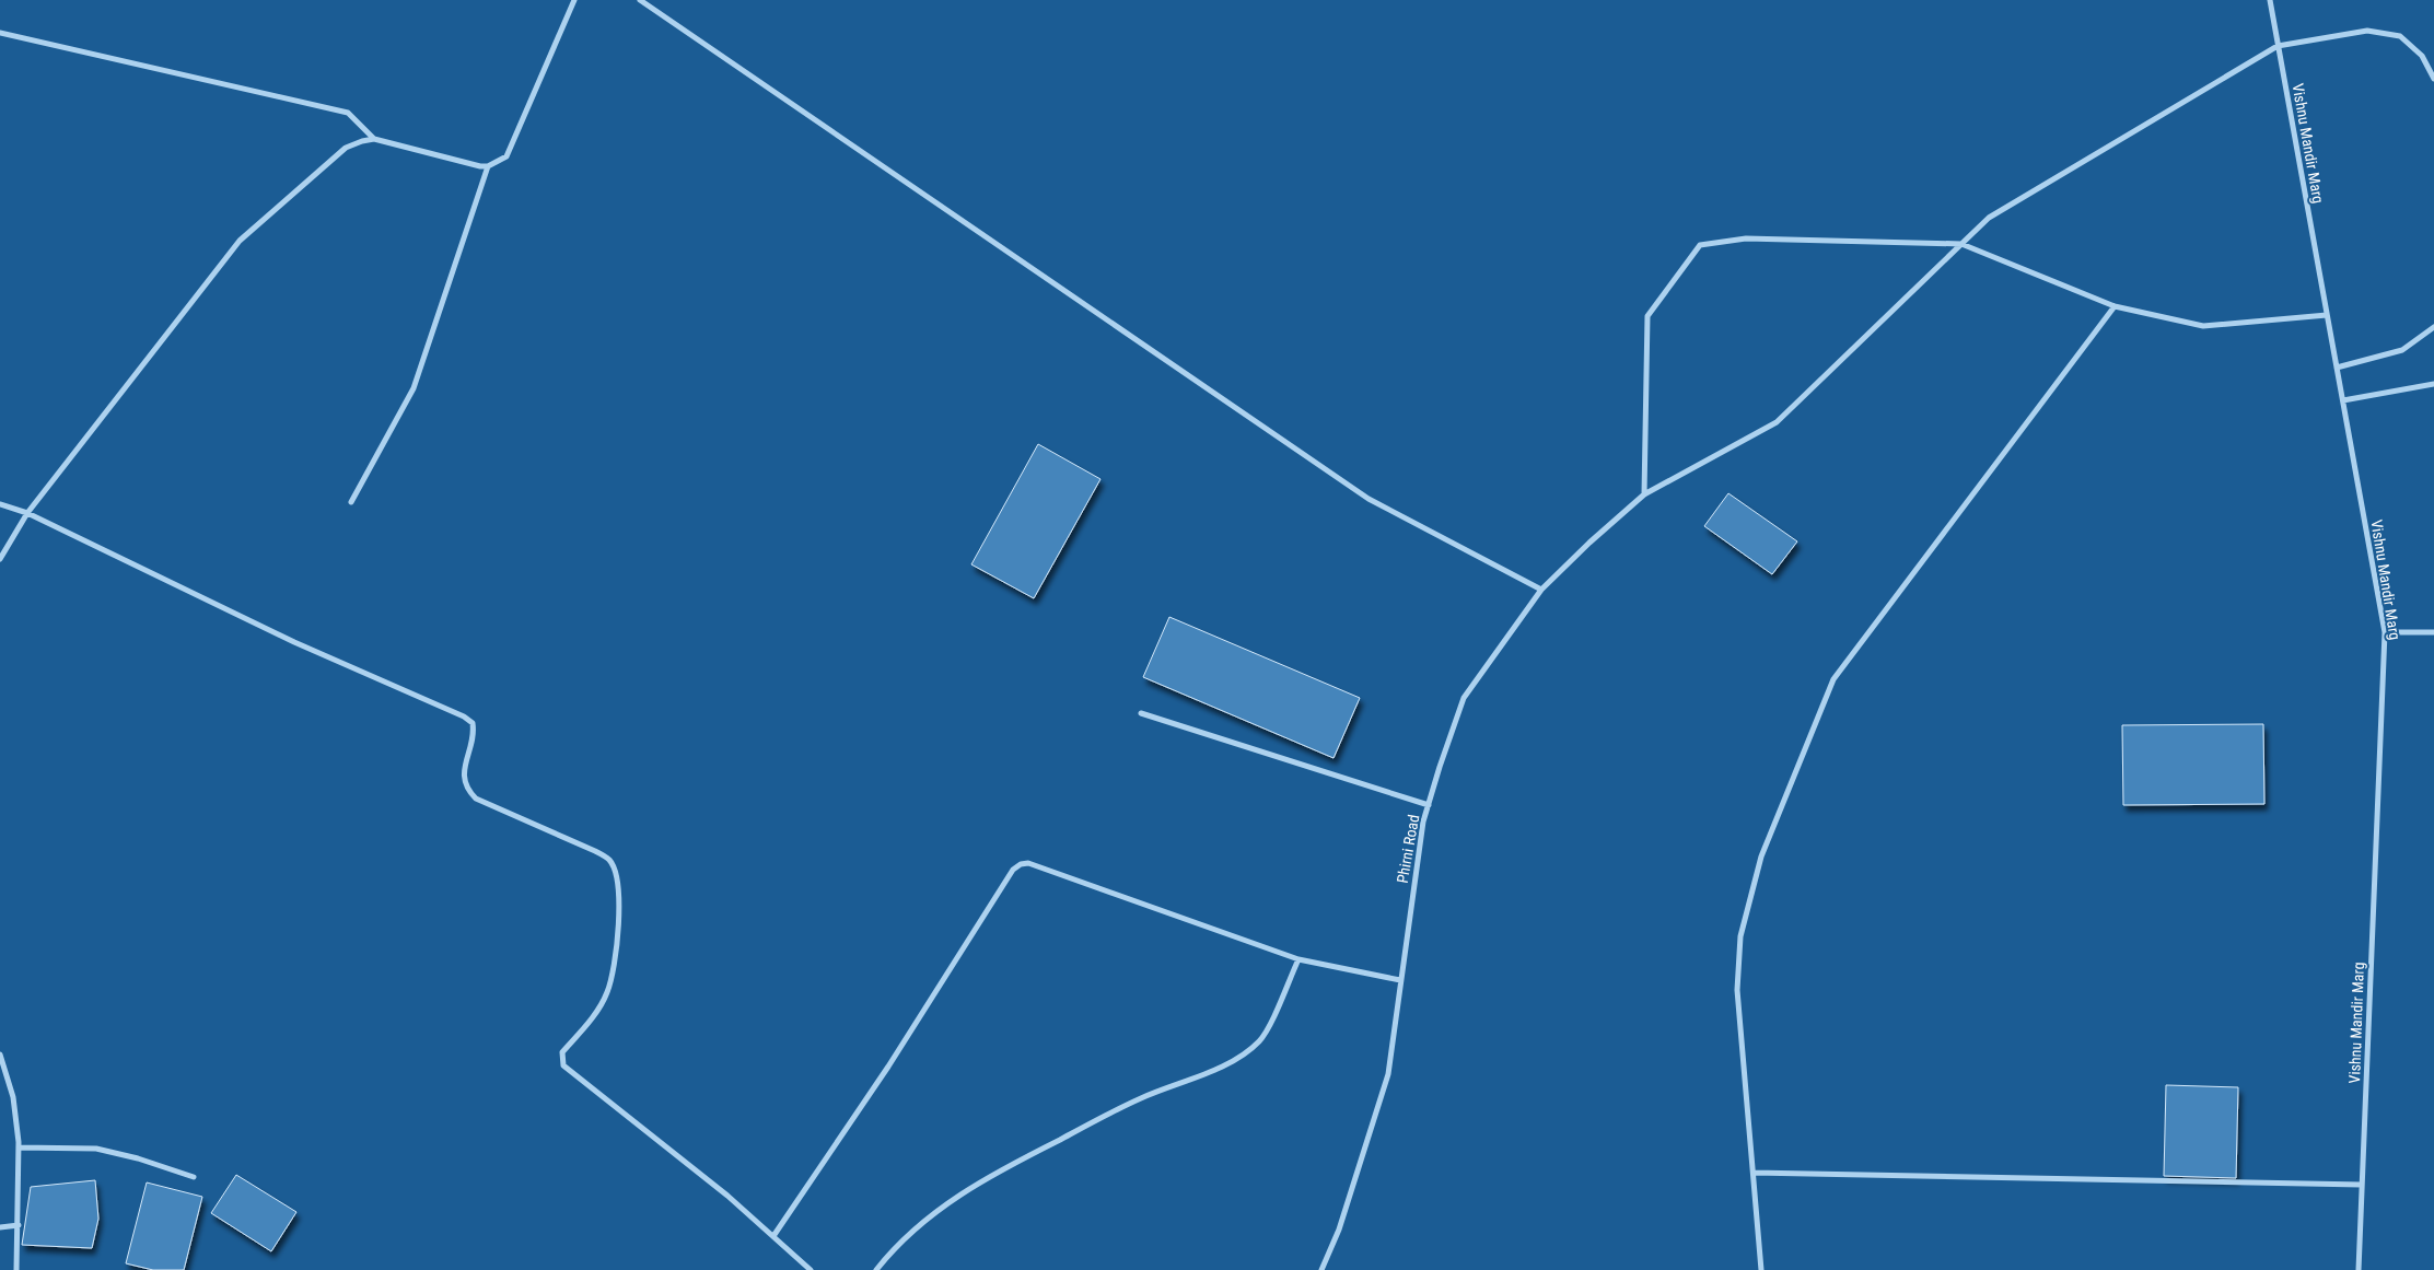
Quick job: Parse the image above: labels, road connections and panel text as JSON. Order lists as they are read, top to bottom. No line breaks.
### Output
{"streets":{"street":["Vishnu Mandir Marg","Phirni Road"]},"crossings":[["Vishnu Mandir Marg","Phirni Road"]]}
